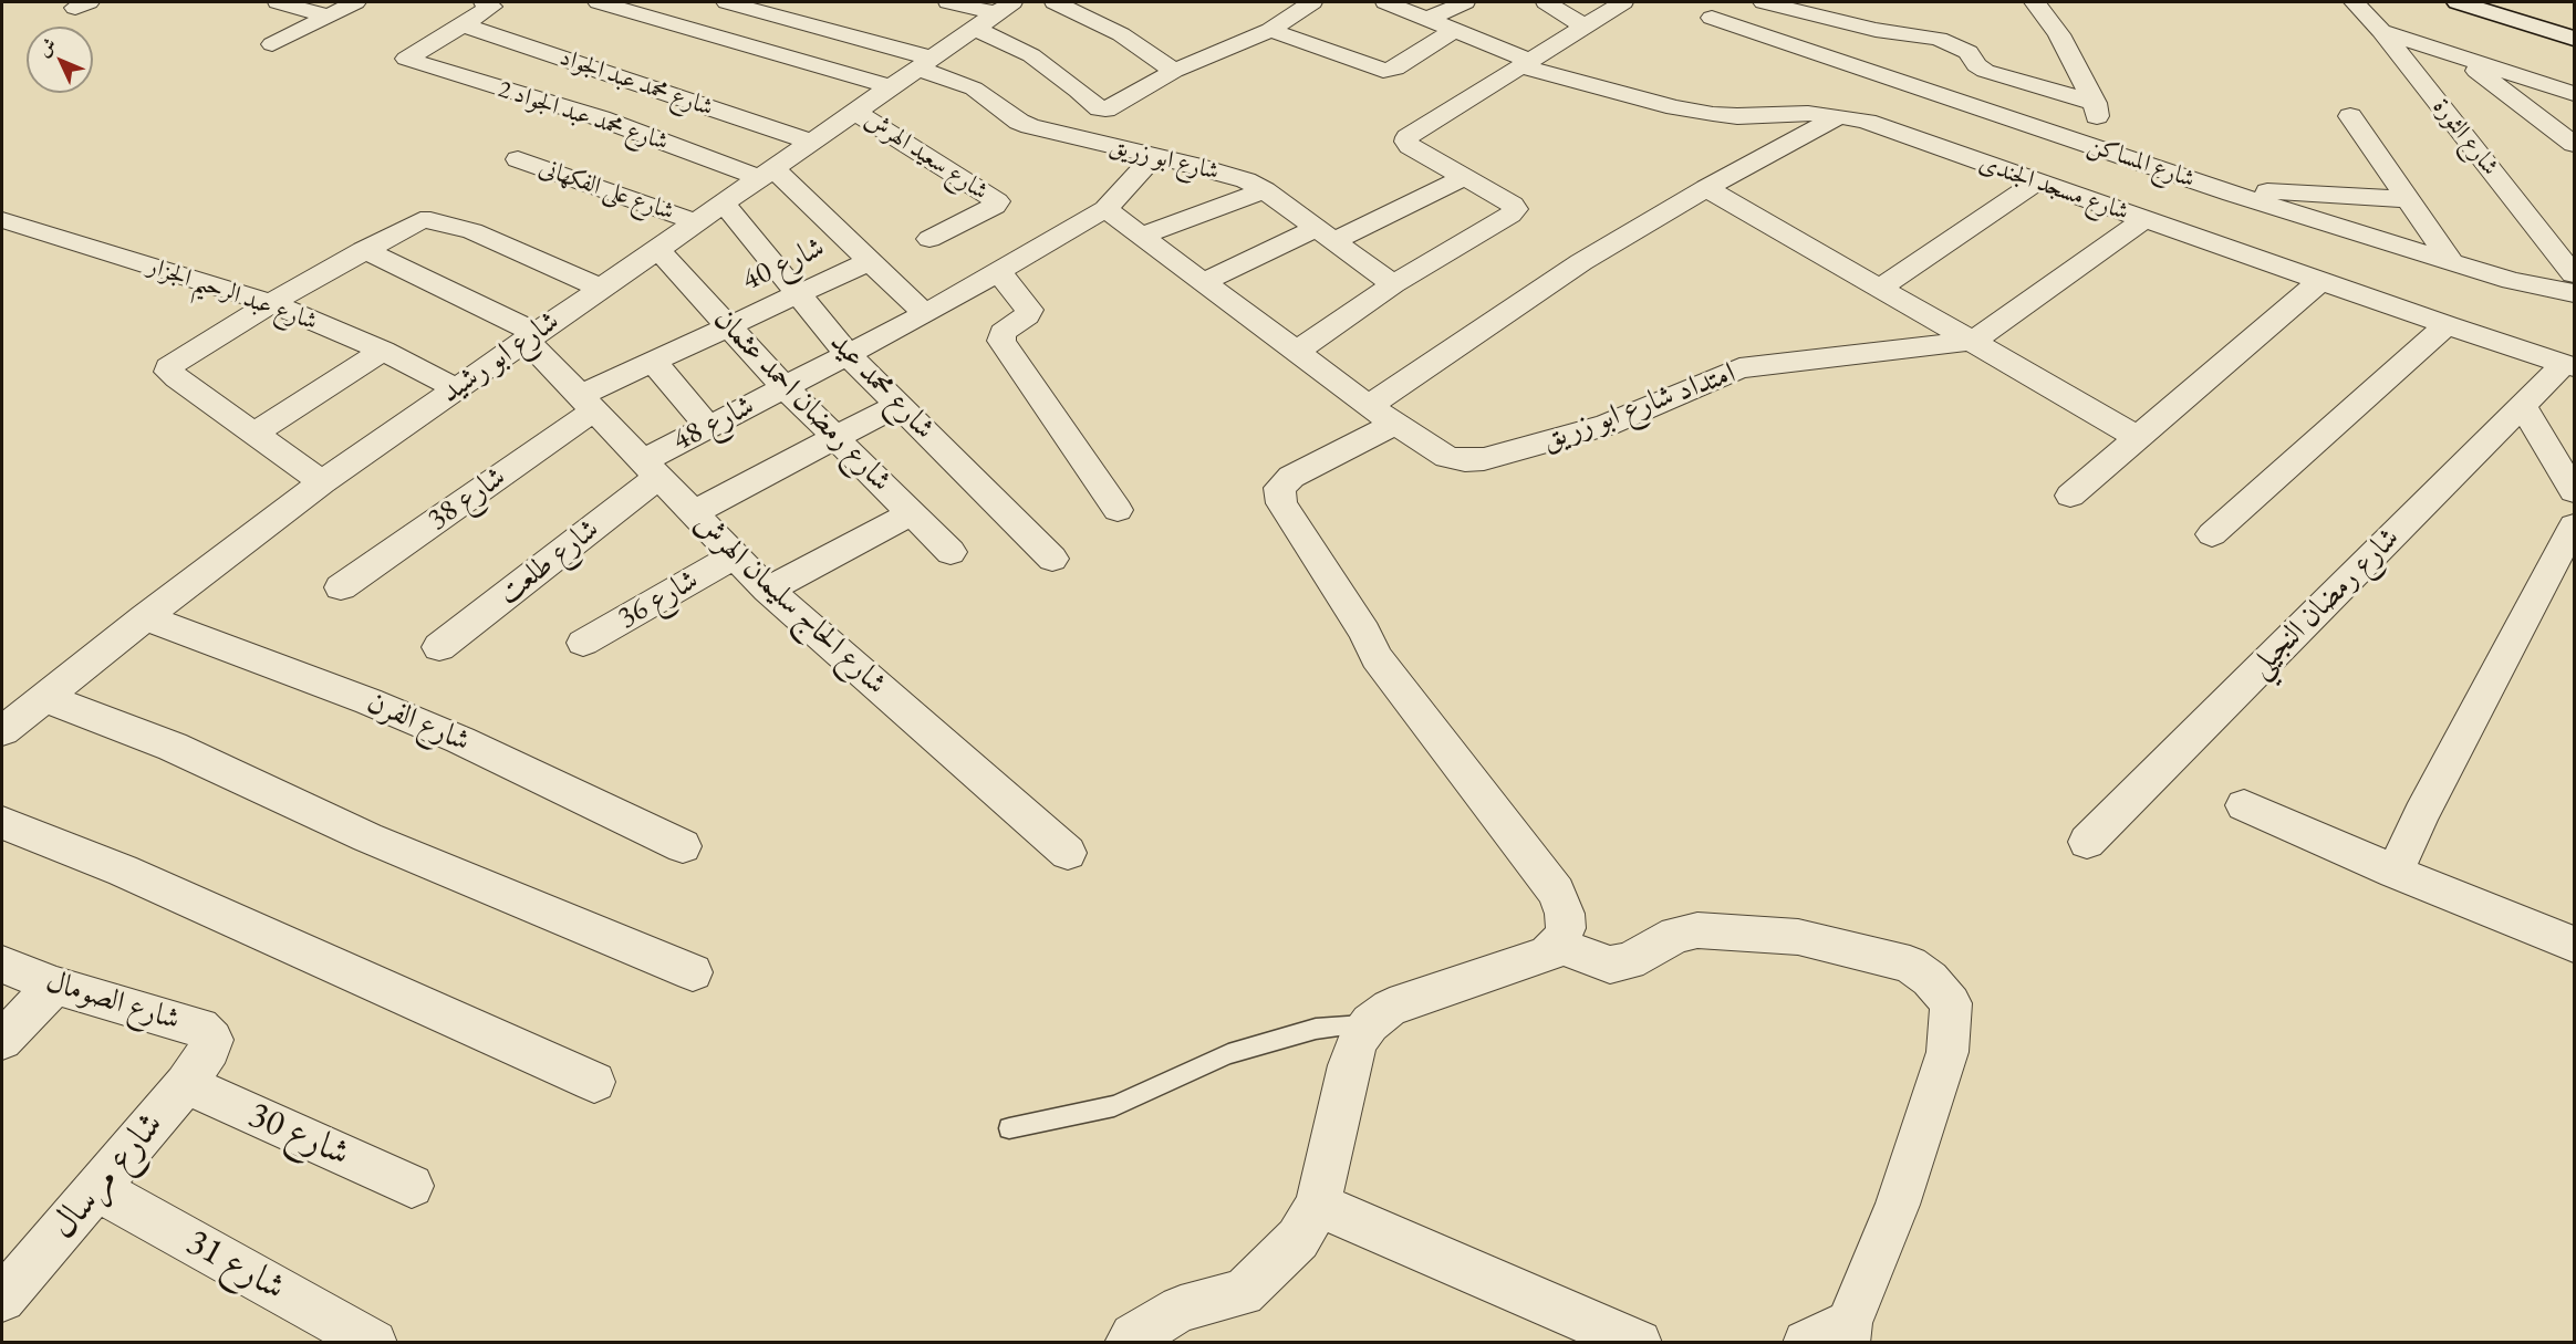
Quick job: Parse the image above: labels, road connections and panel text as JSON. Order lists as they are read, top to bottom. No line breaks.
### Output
{"streets":{"street":["شارع محمد عبد الجواد","شارع محمد عبد الجواد 2","شارع الثورة","شارع سعيد الهرش","شارع ابو زريق","شارع المساكن","شارع مسجد الجندى","شارع على الفكهانى","شارع 40","شارع عبد الرحيم الجزار","شارع ابو رشيد","شارع محمد عيد","شارع رمضان احمد عثمان","امتداد شارع ابو زريق","شارع 48","شارع 38","شارع طلعت","شارع 36","شارع رمضان النجيلي","شارع الحاج سليمان الهرش","شارع الفرن","شارع الصومال","شارع 30","شارع مرسال","شارع 31"]},"crossings":[["شارع محمد عبد الجواد","شارع محمد عبد الجواد 2"],["شارع محمد عبد الجواد","شارع ابو رشيد"],["شارع محمد عبد الجواد 2","شارع ابو رشيد"],["شارع سعيد الهرش","شارع ابو رشيد"],["شارع ابو زريق","شارع ابو رشيد"],["شارع ابو زريق","شارع 48"],["شارع المساكن","شارع مسجد الجندى"],["شارع مسجد الجندى","شارع رمضان النجيلي"],["شارع على الفكهانى","شارع ابو رشيد"],["شارع 40","شارع محمد عيد"],["شارع 40","شارع رمضان احمد عثمان"],["شارع 40","شارع 38"],["شارع 40","شارع الحاج سليمان الهرش"],["شارع عبد الرحيم الجزار","شارع ابو رشيد"],["شارع ابو رشيد","شارع محمد عيد"],["شارع ابو رشيد","شارع رمضان احمد عثمان"],["شارع ابو رشيد","شارع الحاج سليمان الهرش"],["شارع ابو رشيد","شارع الفرن"],["شارع محمد عيد","شارع 48"],["شارع رمضان احمد عثمان","شارع 48"],["امتداد شارع ابو زريق","شارع 48"],["شارع 48","شارع طلعت"],["شارع 48","شارع الحاج سليمان الهرش"],["شارع 38","شارع الحاج سليمان الهرش"],["شارع طلعت","شارع الحاج سليمان الهرش"],["شارع 36","شارع الحاج سليمان الهرش"],["شارع الصومال","شارع 30"],["شارع الصومال","شارع مرسال"],["شارع 30","شارع مرسال"],["شارع مرسال","شارع 31"]],"north":"top left"}
